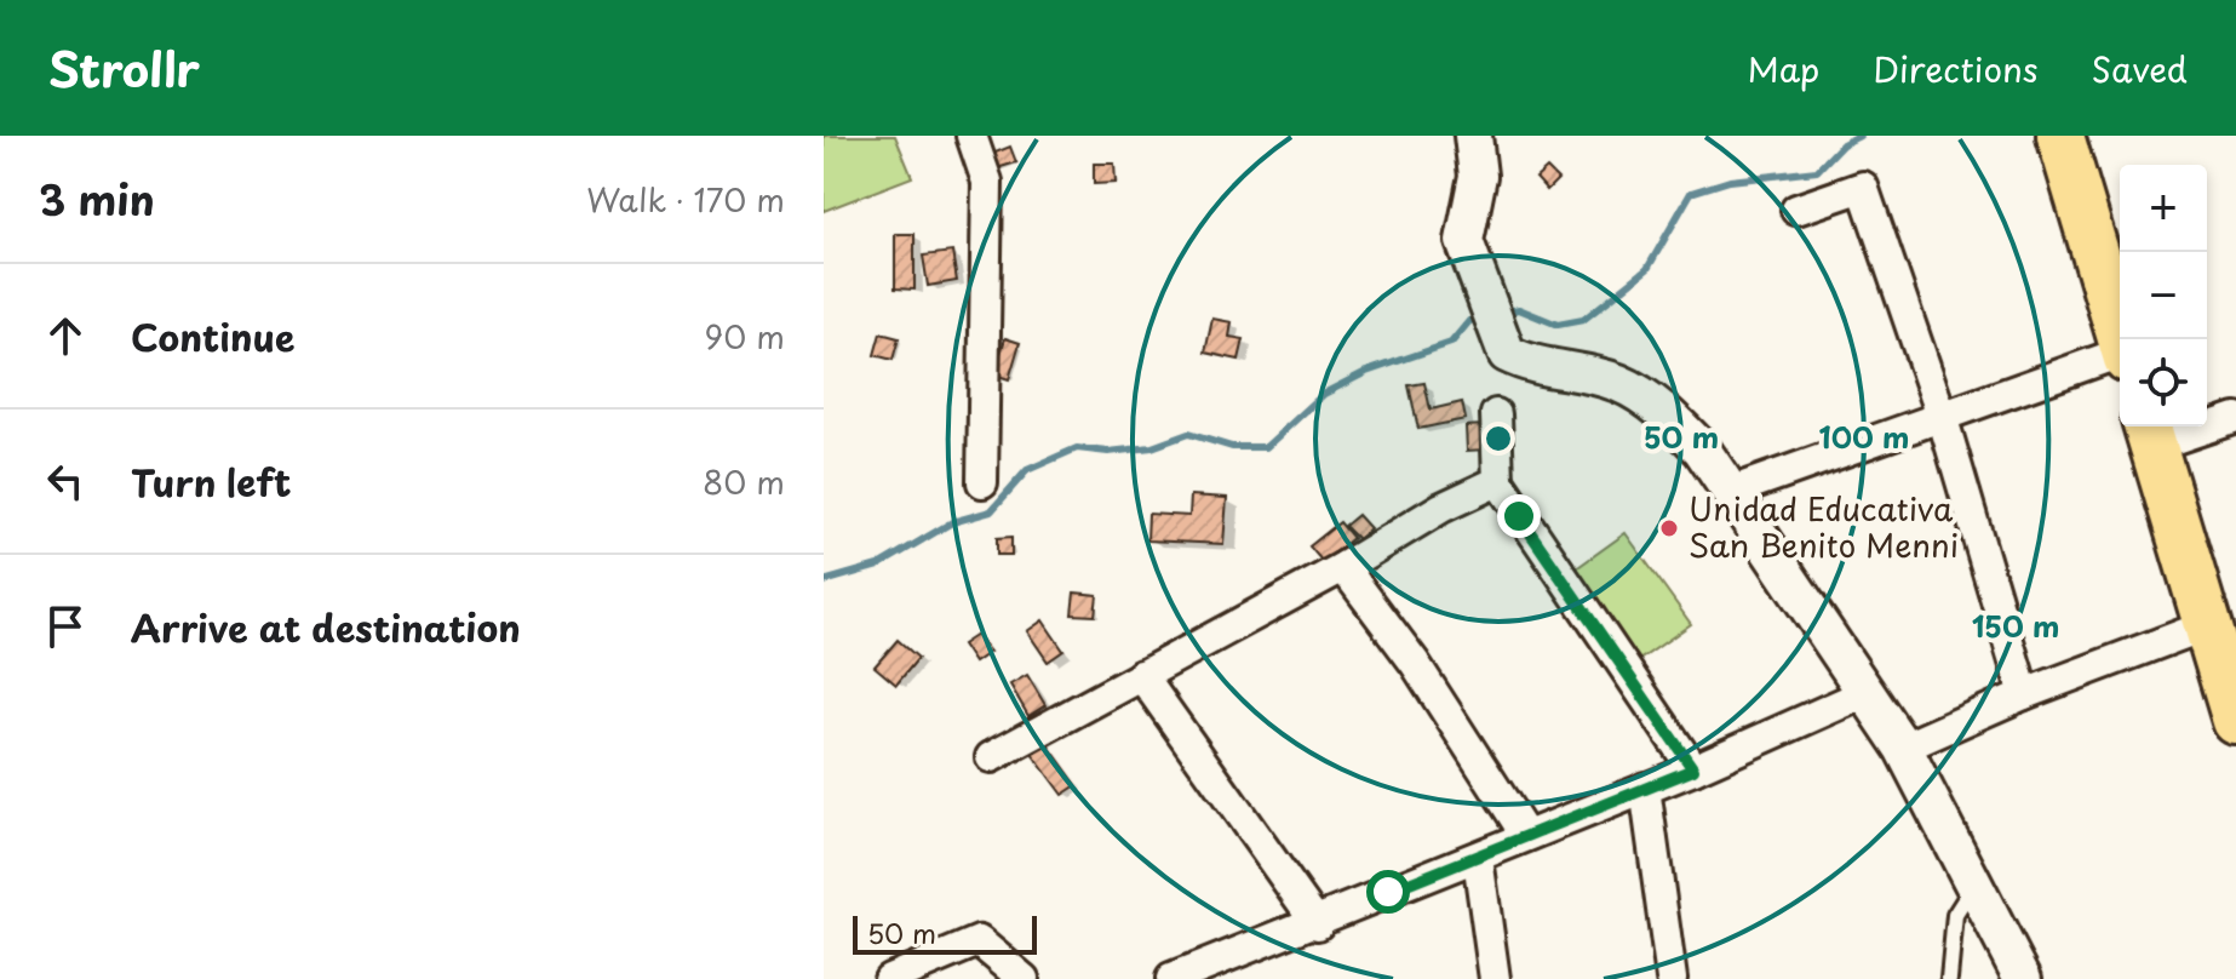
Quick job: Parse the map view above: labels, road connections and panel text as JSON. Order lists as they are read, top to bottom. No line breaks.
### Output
{"places":["Unidad Educativa San Benito Menni"],"scale_bar":"50 m","page":{"header":"Strollr","nav":["Map","Directions","Saved"],"heading":["3 min","Walk · 170 m"],"map_buttons":["+","−"],"list":[["Continue","90 m"],["Turn left","80 m"],"Arrive at destination"],"scale":"50 m"},"rings":["50 m","100 m","150 m"]}
